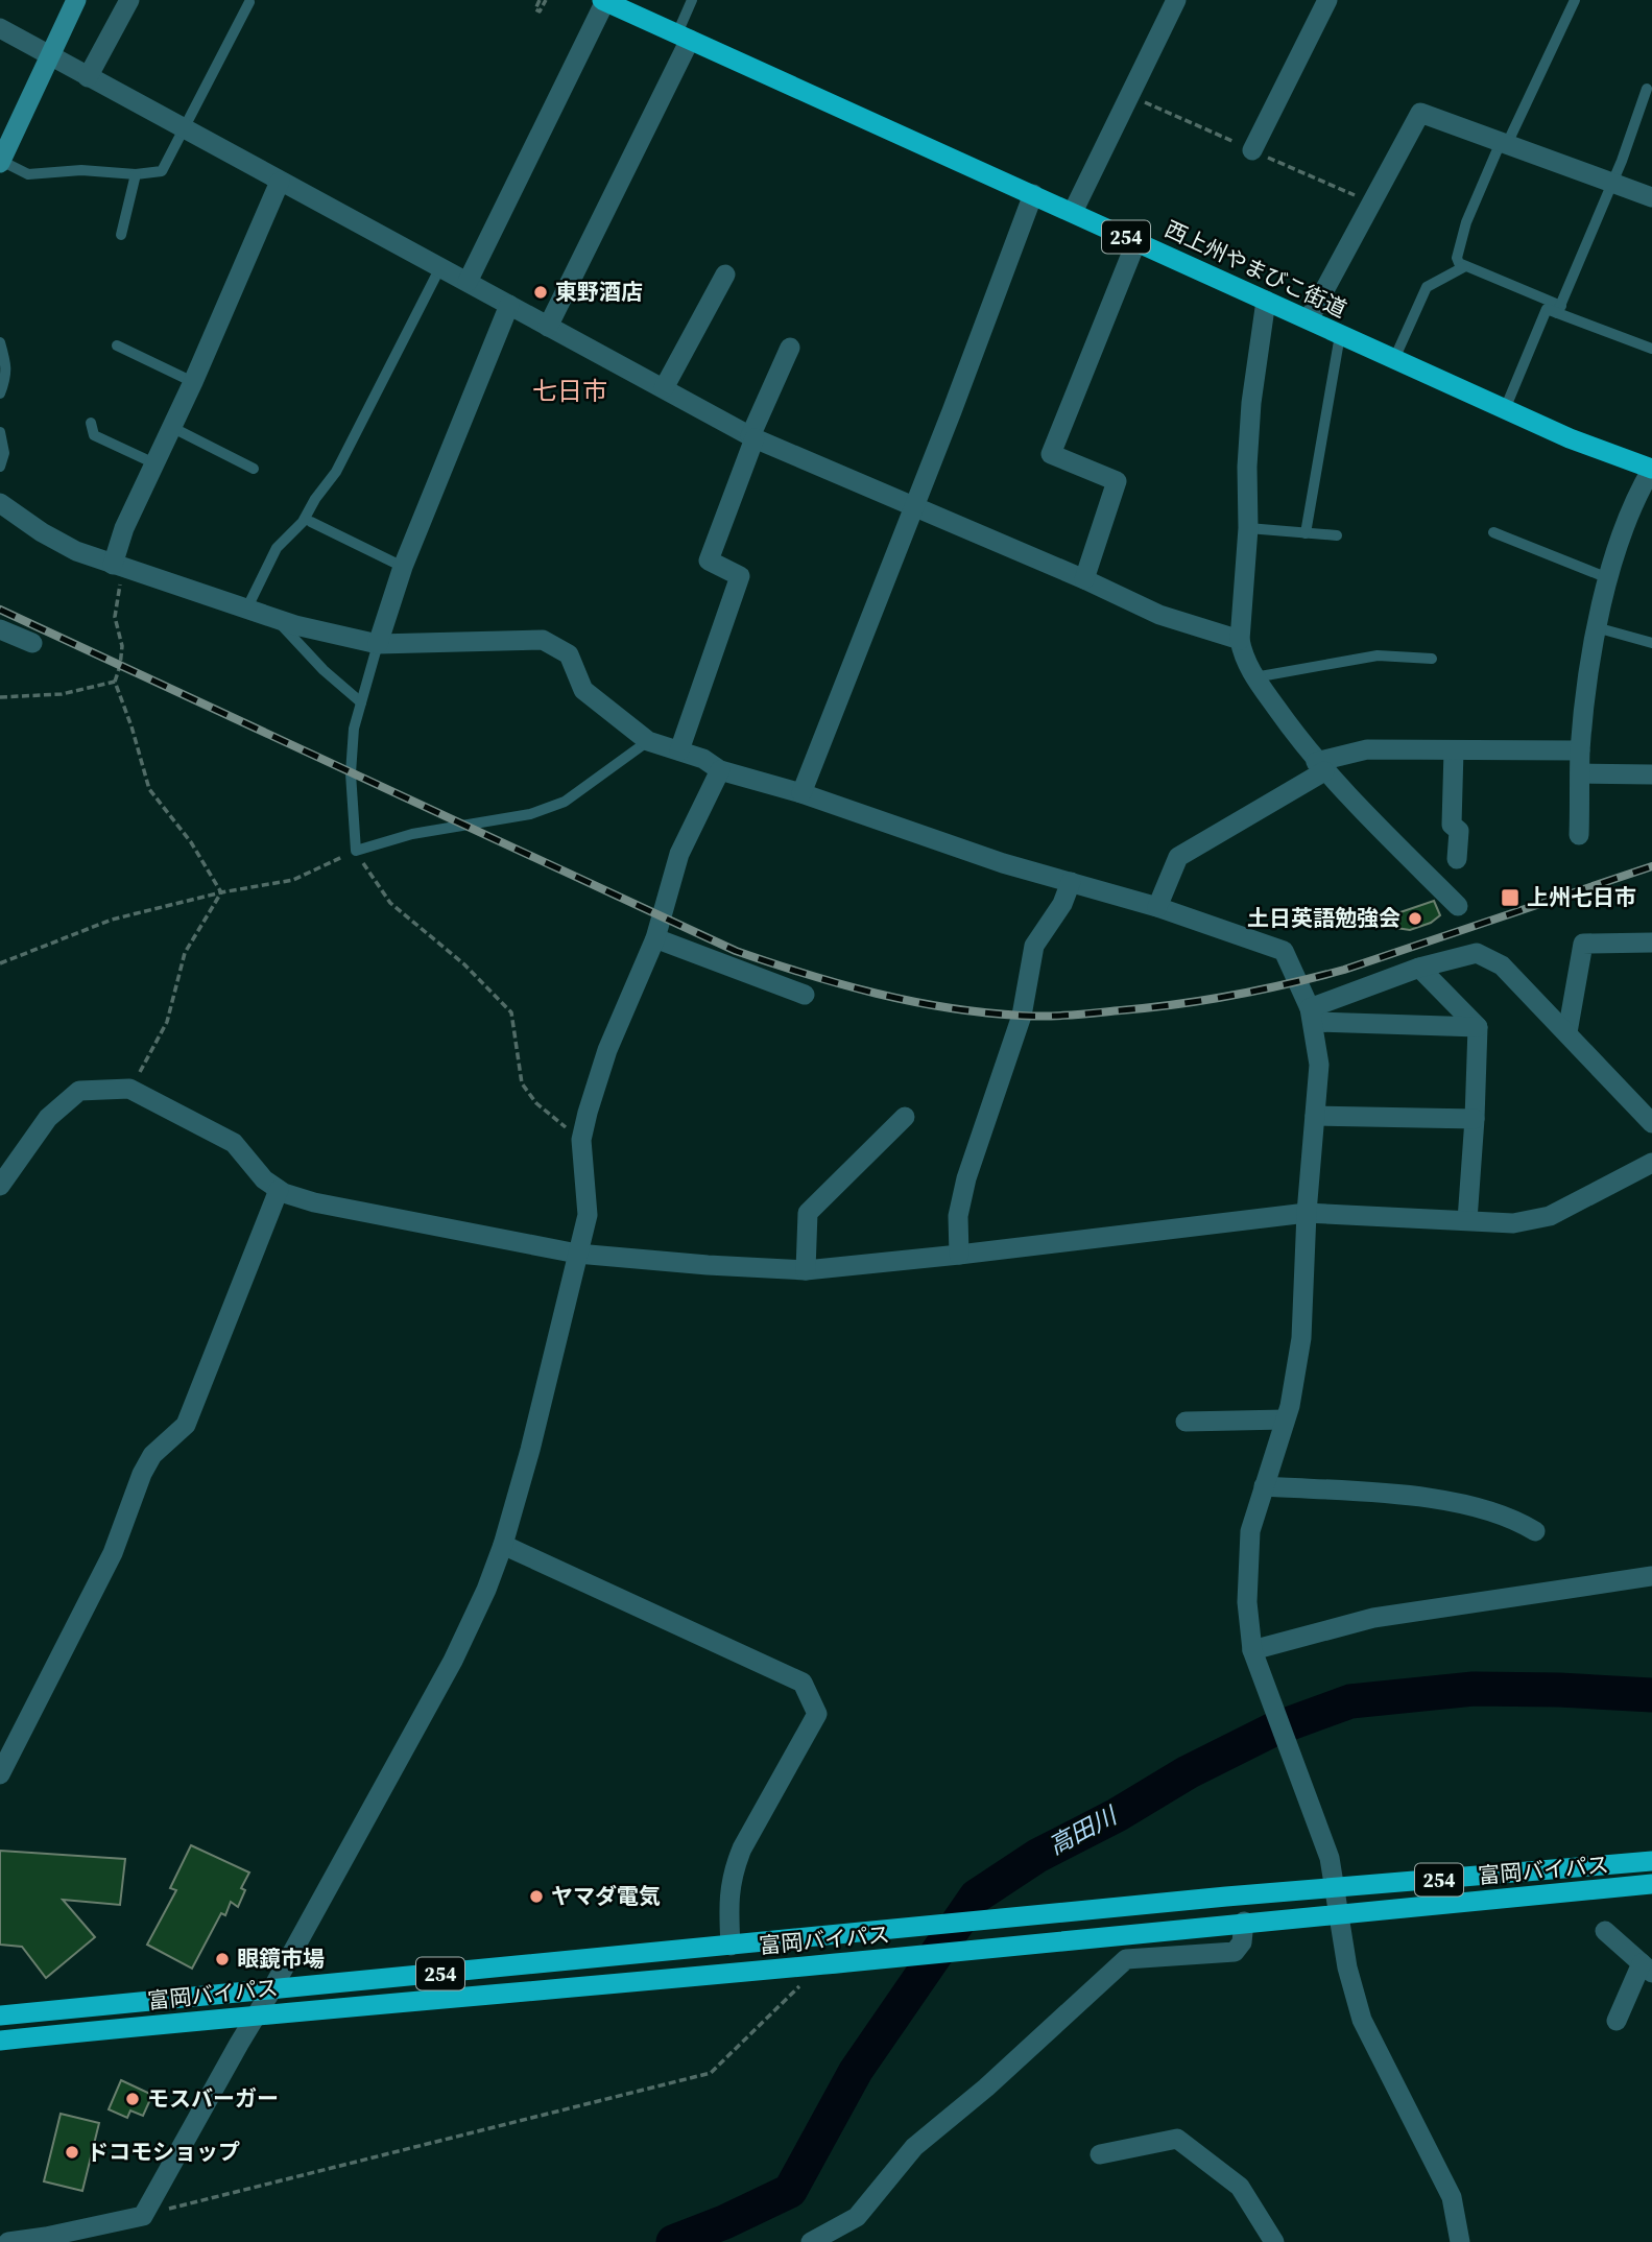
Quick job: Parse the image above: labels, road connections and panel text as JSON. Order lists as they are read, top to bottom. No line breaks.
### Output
{"streets":{"highway":["254","西上州やまびこ街道","富岡バイパス"]},"districts":["七日市"],"water":["高田川"],"places":{"other":["東野酒店","土日英語勉強会","ヤマダ電気","眼鏡市場","モスバーガー","ドコモショップ"],"transit":["上州七日市"]}}
